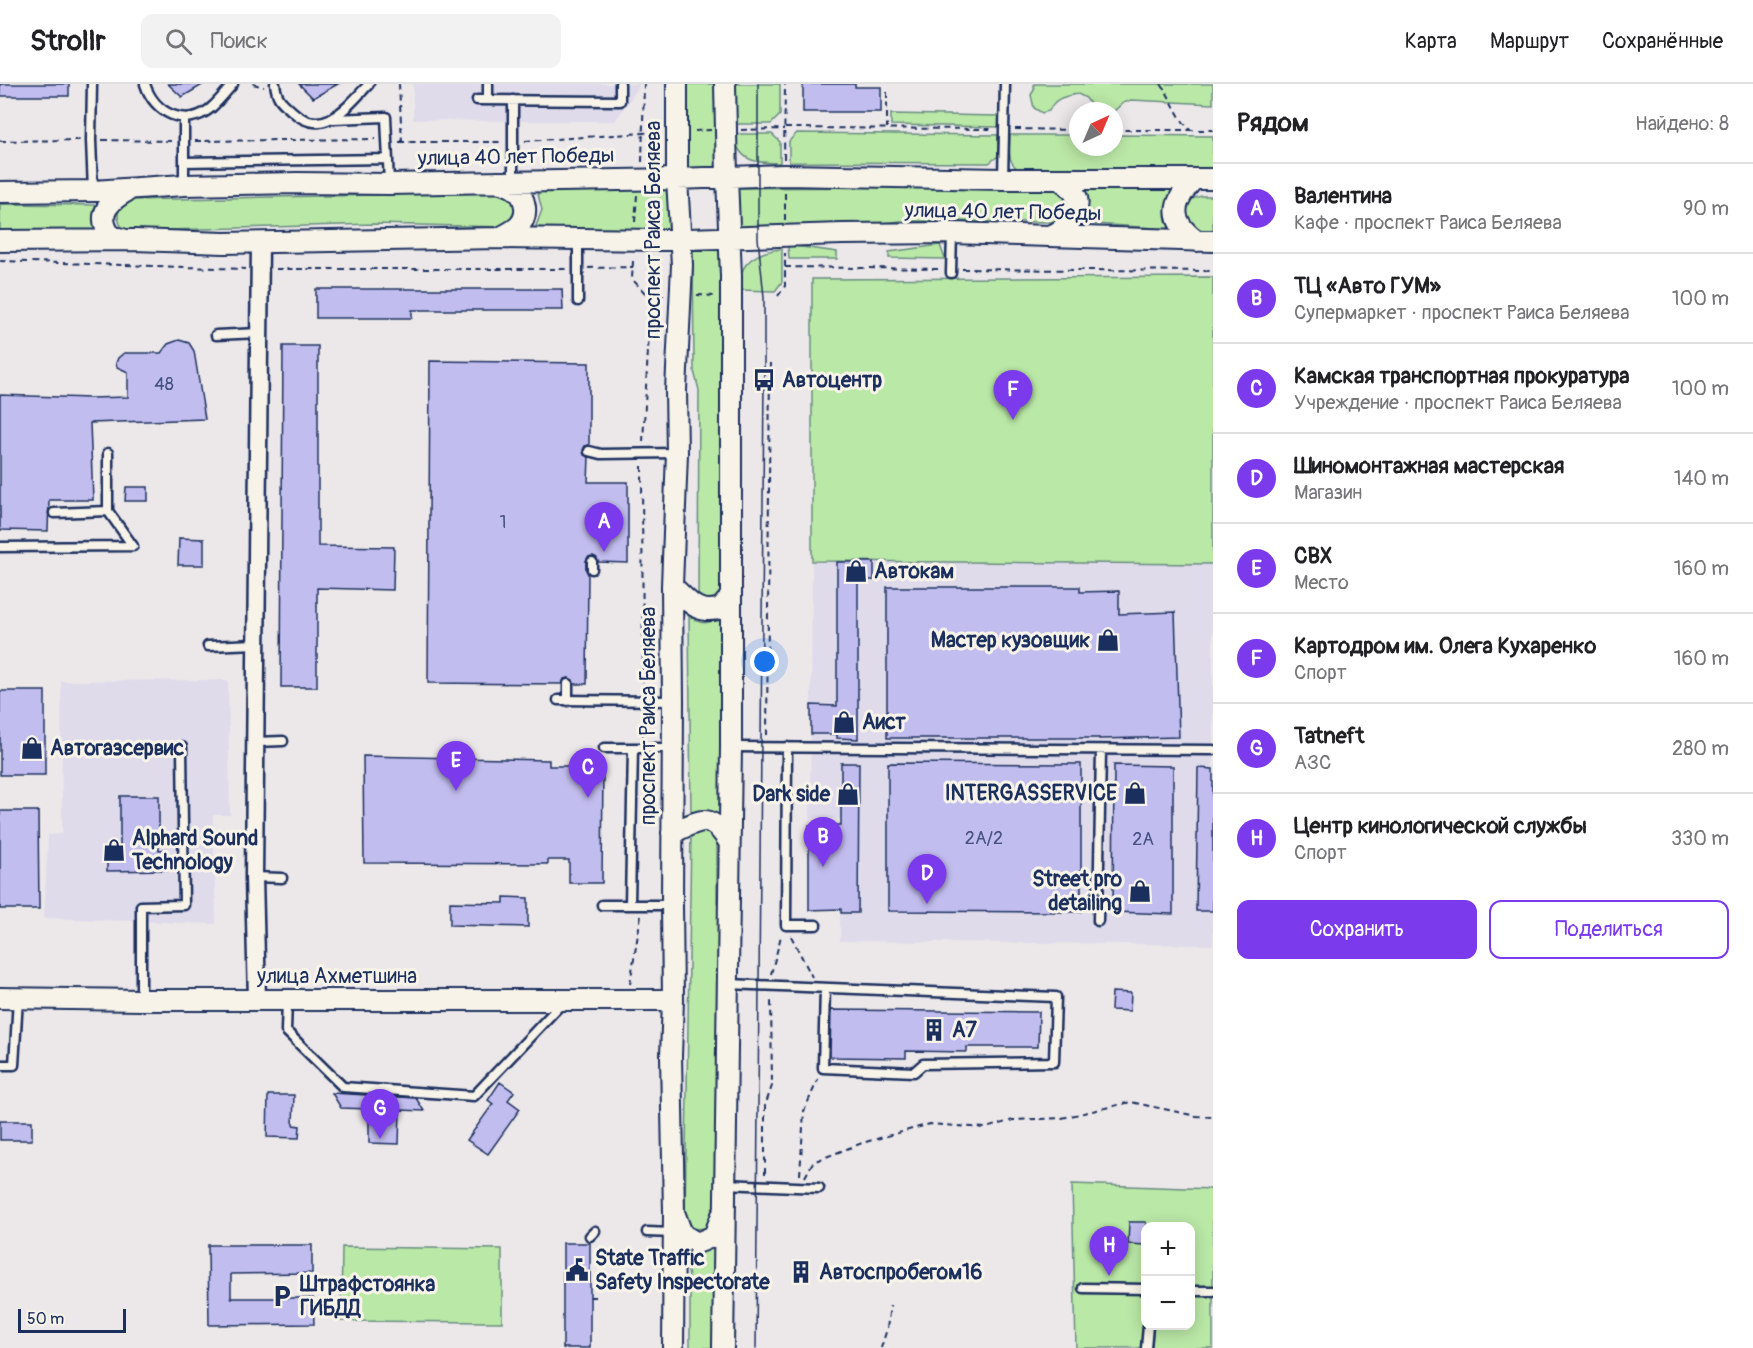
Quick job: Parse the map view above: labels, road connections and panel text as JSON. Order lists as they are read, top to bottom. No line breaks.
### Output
{"streets":{"street":["улица 40 лет Победы","проспект Раиса Беляева","улица Ахметшина"]},"crossings":[["улица 40 лет Победы","проспект Раиса Беляева"],["проспект Раиса Беляева","улица Ахметшина"]],"places":{"bus stop":["Автоцентр"],"shop":["Автокам","Мастер кузовщик","Аист","Автогазсервис","INTERGASSERVICE","Dark side","Alphard Sound Technology","Street pro detailing"],"building":["А7","Автоспробегом16"],"public building":["State Traffic Safety Inspectorate"],"parking":["Штрафстоянка ГИБДД"]},"house_numbers":["48","1","2А/2","2А"],"scale_bar":"50 m","north":"top right","page":{"header":"Strollr","search":"Поиск","nav":["Карта","Маршрут","Сохранённые"],"heading":["Рядом","Найдено: 8"],"list":[{"mark":"A","name":"Валентина","note":"Кафе · проспект Раиса Беляева","value":"90 m"},{"mark":"B","name":"ТЦ «Авто ГУМ»","note":"Супермаркет · проспект Раиса Беляева","value":"100 m"},{"mark":"C","name":"Камская транспортная прокуратура","note":"Учреждение · проспект Раиса Беляева","value":"100 m"},{"mark":"D","name":"Шиномонтажная мастерская","note":"Магазин","value":"140 m"},{"mark":"E","name":"СВХ","note":"Место","value":"160 m"},{"mark":"F","name":"Картодром им. Олега Кухаренко","note":"Спорт","value":"160 m"},{"mark":"G","name":"Tatneft","note":"АЗС","value":"280 m"},{"mark":"H","name":"Центр кинологической службы","note":"Спорт","value":"330 m"}],"pins":["F","A","E","C","B","D","G","H"],"buttons":["Сохранить","Поделиться"],"map_buttons":["+","−"],"scale":"50 m"}}
